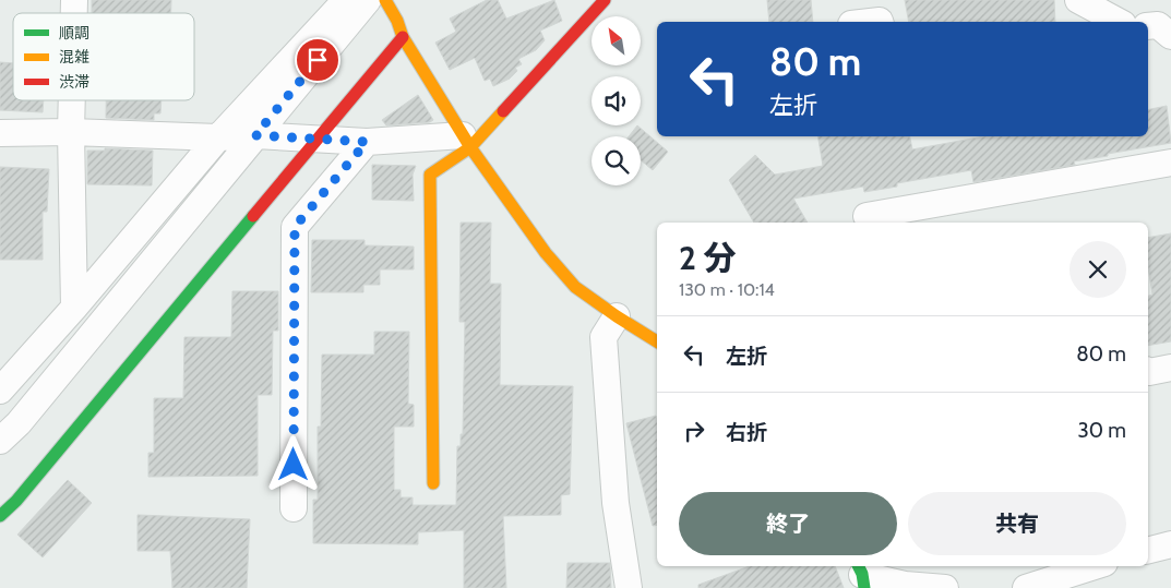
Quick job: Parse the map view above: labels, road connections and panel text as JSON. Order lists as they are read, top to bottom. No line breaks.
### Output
{"legend":["順調","混雑","渋滞"],"north":"top left","page":{"turn":["80 m","左折"],"heading":["2 分","130 m · 10:14"],"list":[{"name":"左折","value":"80 m"},{"name":"右折","value":"30 m"}],"buttons":["終了","共有"]}}
